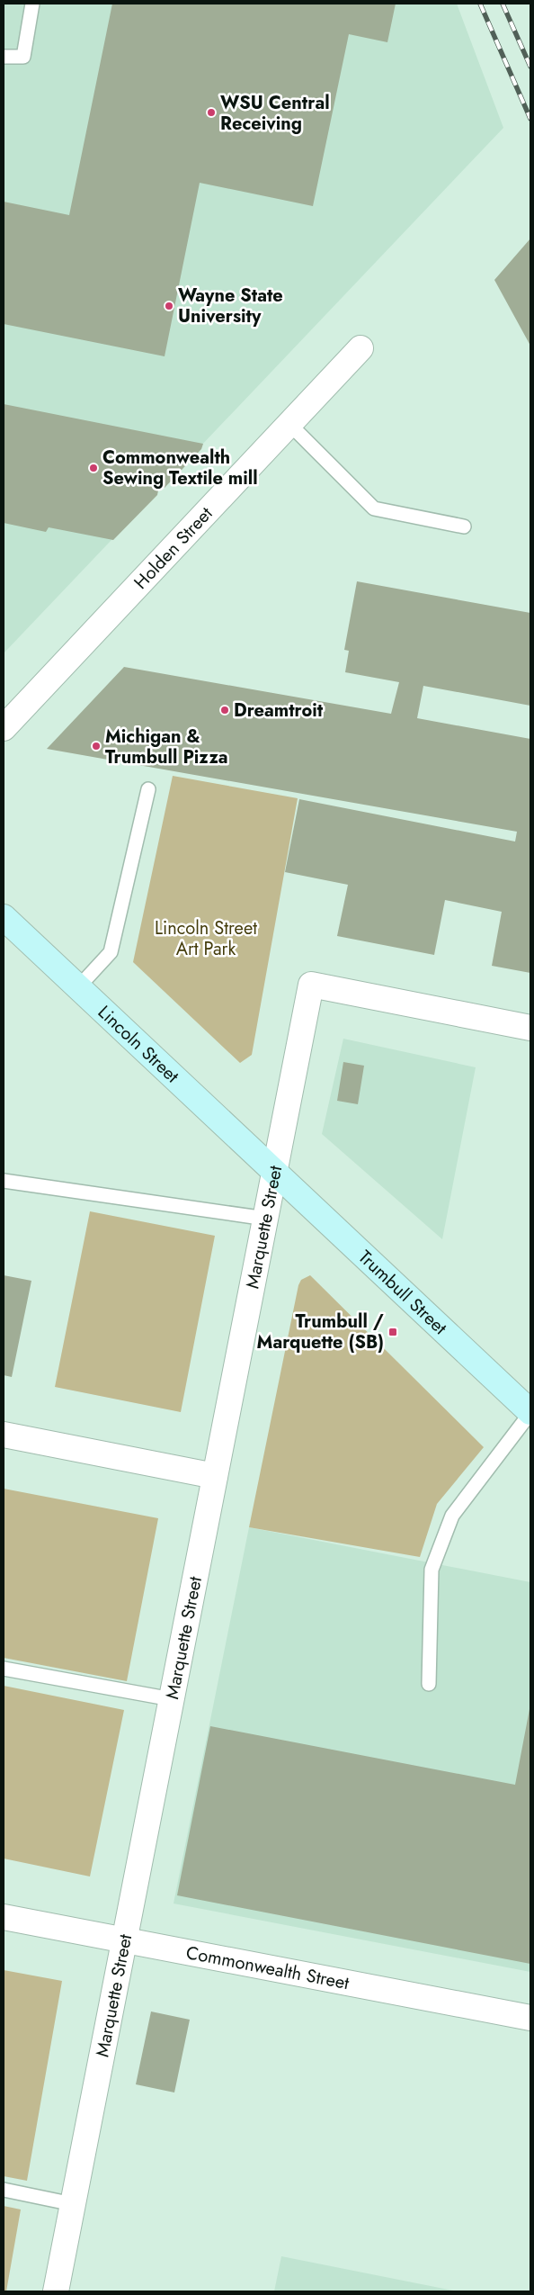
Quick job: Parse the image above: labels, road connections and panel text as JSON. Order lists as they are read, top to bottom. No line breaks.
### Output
{"streets":{"street":["Holden Street","Lincoln Street","Marquette Street","Trumbull Street","Commonwealth Street"]},"crossings":[["Lincoln Street","Marquette Street"],["Lincoln Street","Trumbull Street"],["Marquette Street","Trumbull Street"],["Marquette Street","Commonwealth Street"]],"parks":["Lincoln Street Art Park"],"places":{"other":["WSU Central Receiving","Wayne State University","Commonwealth Sewing Textile mill","Dreamtroit","Michigan & Trumbull Pizza"],"transit":["Trumbull / Marquette (SB)"]}}
